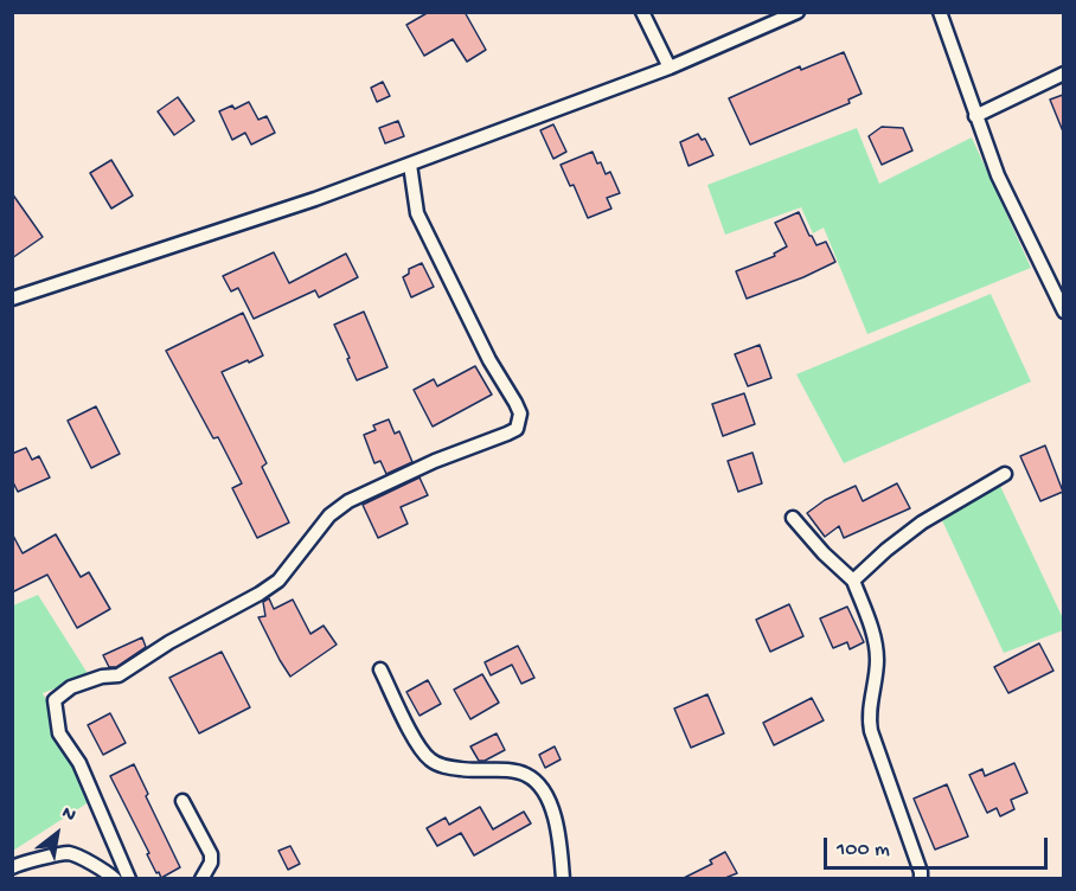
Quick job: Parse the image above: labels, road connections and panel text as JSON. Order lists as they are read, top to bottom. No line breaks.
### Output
{"scale_bar":"100 m","north":"top right"}
